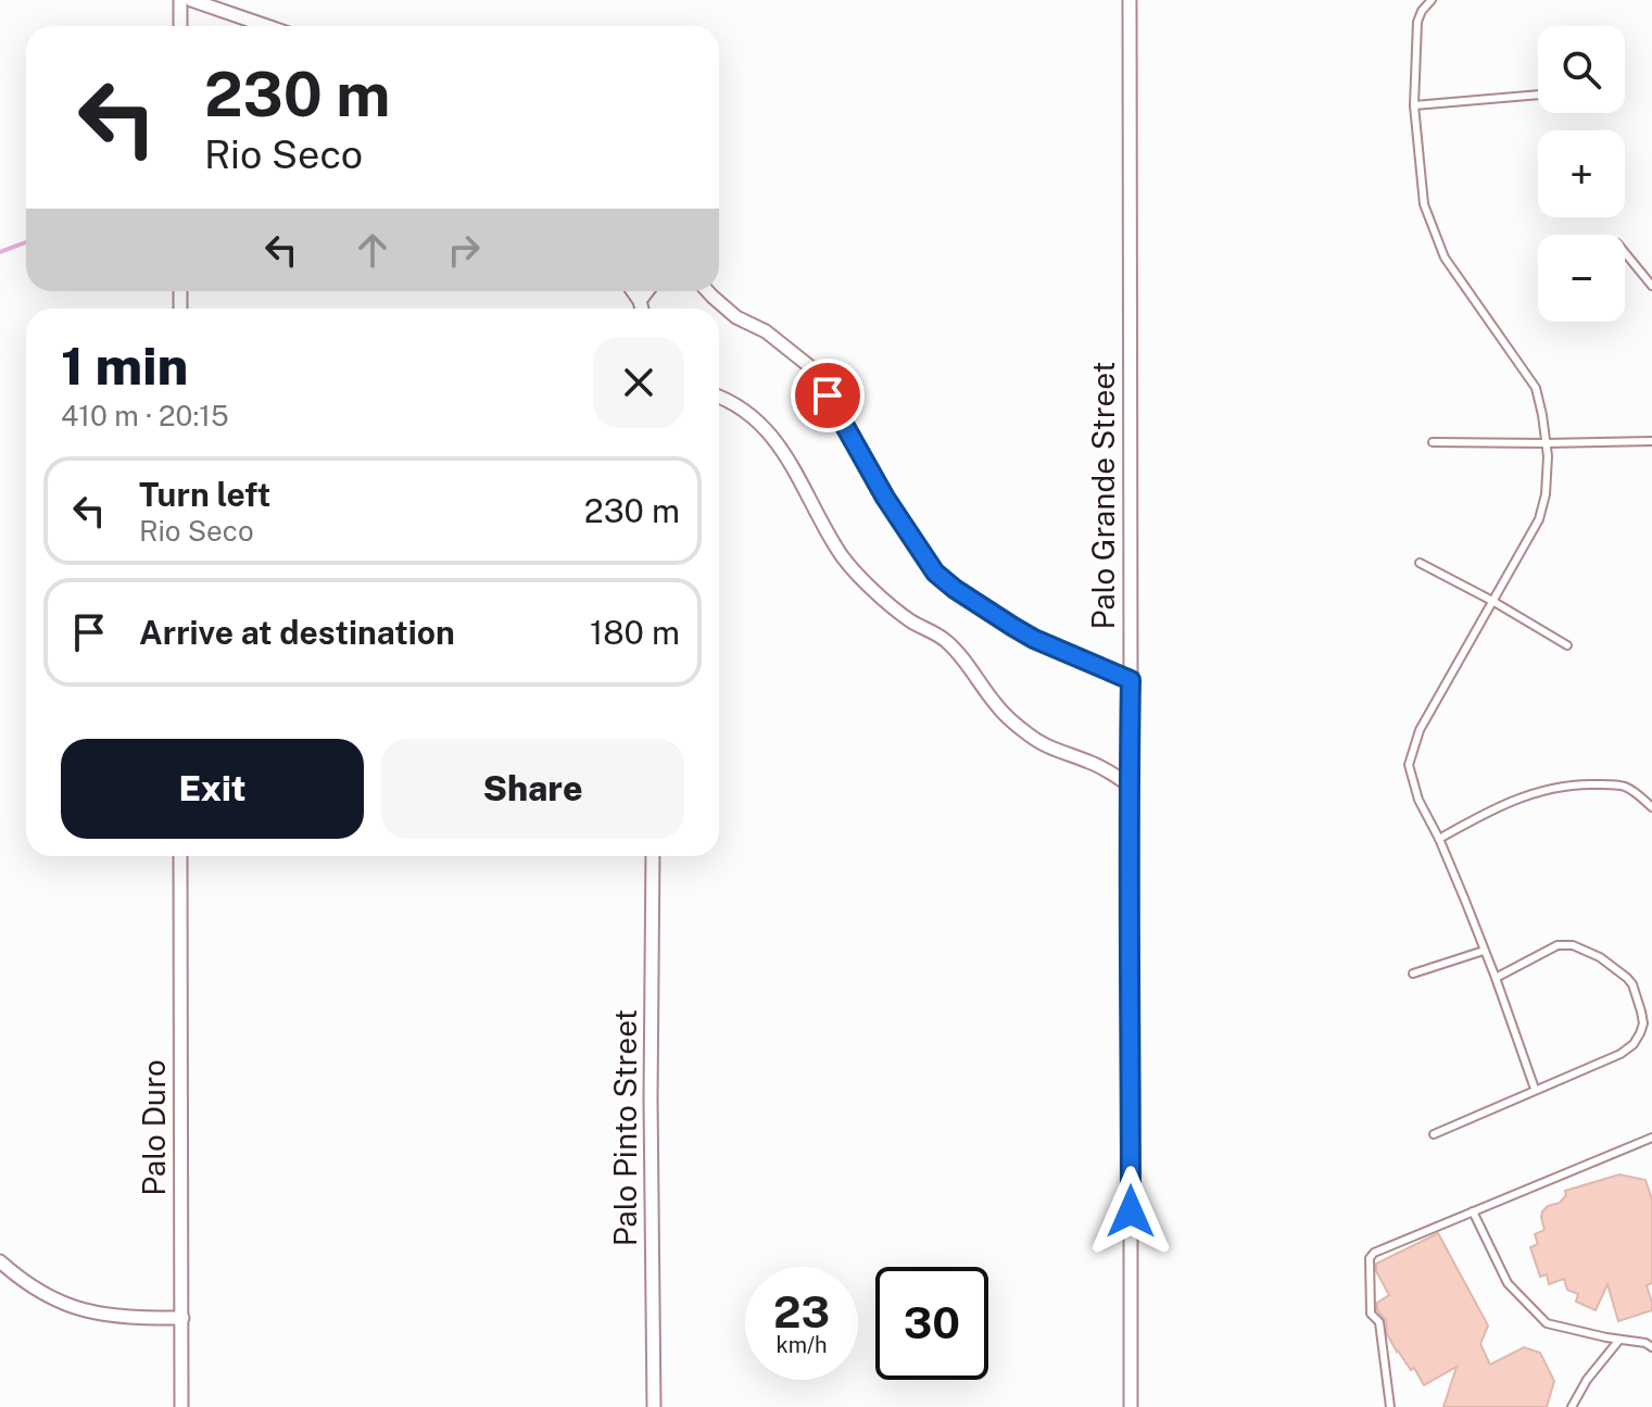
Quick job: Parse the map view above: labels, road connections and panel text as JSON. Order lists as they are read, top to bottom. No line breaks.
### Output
{"streets":{"street":["Palo Grande Street","Palo Duro","Palo Pinto Street"]},"page":{"map_buttons":["+","−"],"turn":["230 m","Rio Seco"],"heading":["1 min","410 m · 20:15"],"list":[{"name":"Turn left","note":"Rio Seco","value":"230 m"},{"name":"Arrive at destination","value":"180 m"}],"buttons":["Exit","Share"],"speed":"23 km/h","limit":"30"}}
